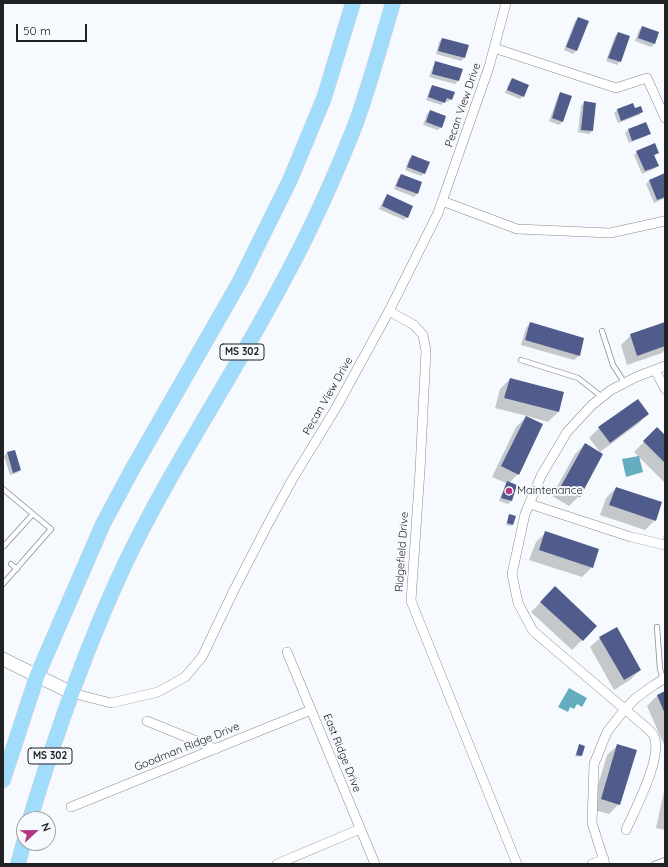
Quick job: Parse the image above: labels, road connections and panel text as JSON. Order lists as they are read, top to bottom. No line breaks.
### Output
{"streets":{"highway":["MS 302"],"street":["Pecan View Drive","Ridgefield Drive","Goodman Ridge Drive","East Ridge Drive"]},"crossings":[["Pecan View Drive","MS 302"],["Pecan View Drive","Ridgefield Drive"],["Goodman Ridge Drive","East Ridge Drive"]],"places":["Maintenance"],"scale_bar":"50 m","north":"right"}
